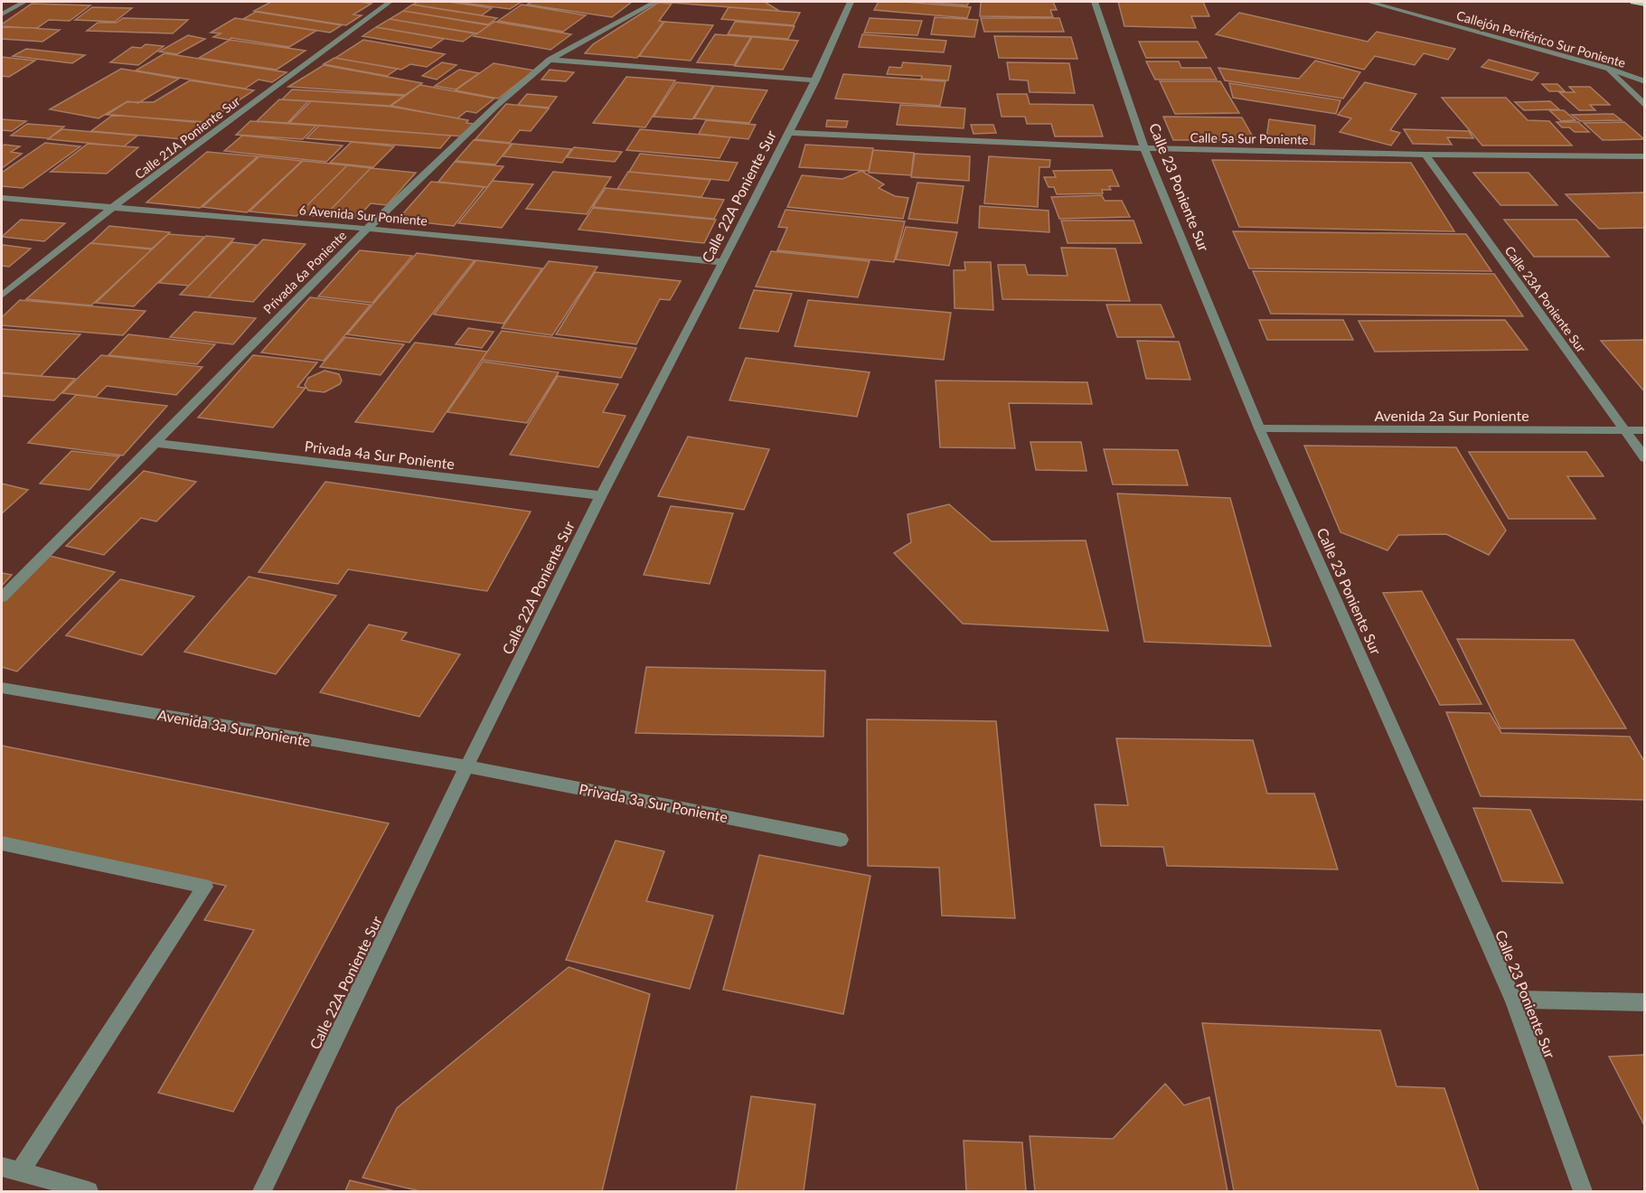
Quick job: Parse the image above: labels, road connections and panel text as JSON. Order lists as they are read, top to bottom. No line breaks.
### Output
{"streets":{"street":["Callejón Periférico Sur Poniente","Calle 21A Poniente Sur","Calle 5a Sur Poniente","Calle 23 Poniente Sur","Calle 22A Poniente Sur","6 Avenida Sur Poniente","Privada 6a Poniente","Calle 23A Poniente Sur","Avenida 2a Sur Poniente","Privada 4a Sur Poniente","Avenida 3a Sur Poniente","Privada 3a Sur Poniente"]},"crossings":[["Calle 21A Poniente Sur","6 Avenida Sur Poniente"],["Calle 5a Sur Poniente","Calle 23 Poniente Sur"],["Calle 5a Sur Poniente","Calle 22A Poniente Sur"],["Calle 5a Sur Poniente","Calle 23A Poniente Sur"],["Calle 23 Poniente Sur","Avenida 2a Sur Poniente"],["Calle 22A Poniente Sur","6 Avenida Sur Poniente"],["Calle 22A Poniente Sur","Privada 4a Sur Poniente"],["Calle 22A Poniente Sur","Avenida 3a Sur Poniente"],["Calle 22A Poniente Sur","Privada 3a Sur Poniente"],["6 Avenida Sur Poniente","Privada 6a Poniente"],["Privada 6a Poniente","Privada 4a Sur Poniente"],["Calle 23A Poniente Sur","Avenida 2a Sur Poniente"],["Avenida 3a Sur Poniente","Privada 3a Sur Poniente"]]}
